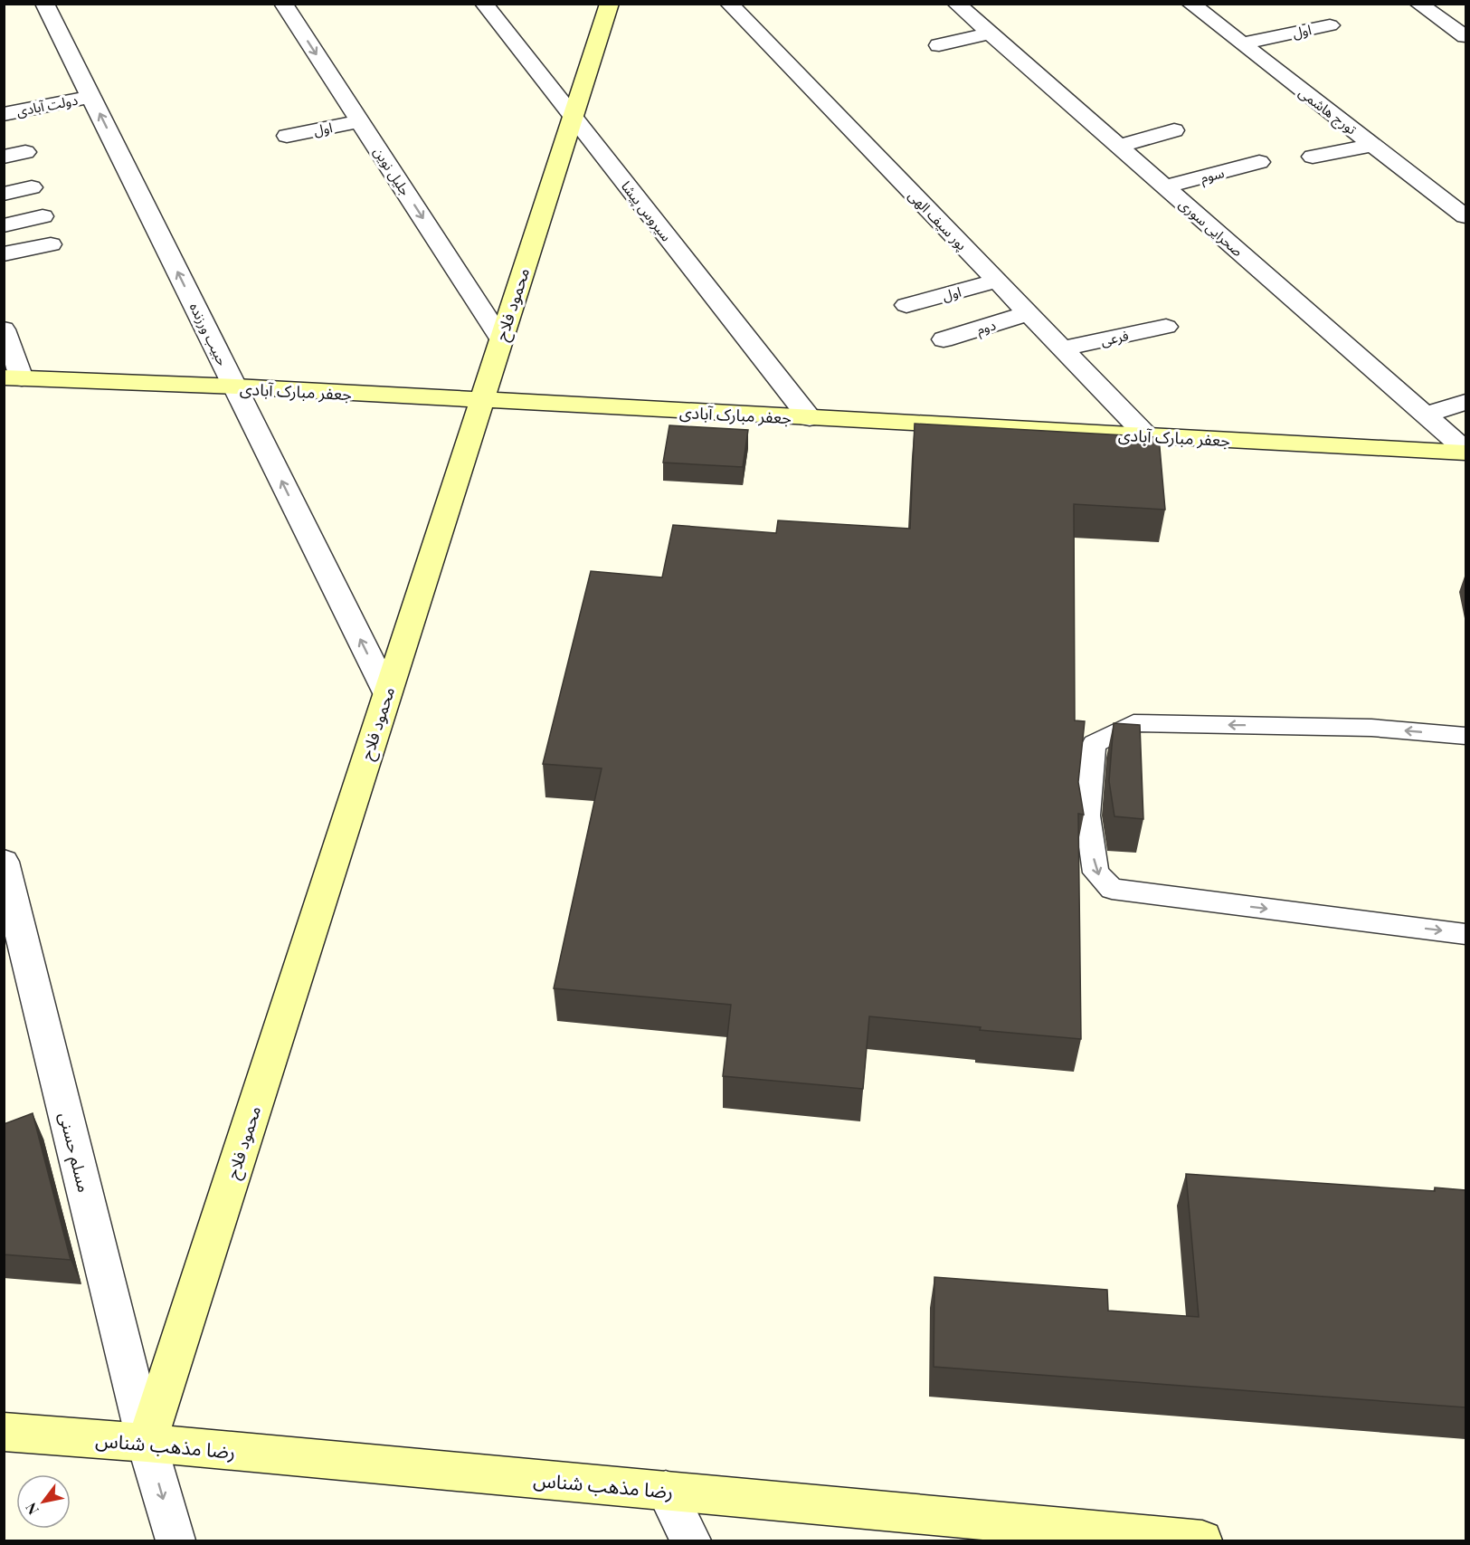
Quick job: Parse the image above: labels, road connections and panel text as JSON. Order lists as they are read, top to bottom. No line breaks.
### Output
{"streets":{"street":["اول","دولت آبادی","تورج هاشمی","جلیل نوین","سوم","سیروس پیشا","پور سیف الهی","صحرایی سوری","محمود فلاح","دوم","حبیب ورزنده","فرعی","جعفر مبارک آبادی","مسلم حسنی","رضا مذهب شناس"]},"crossings":[["اول","تورج هاشمی"],["اول","جلیل نوین"],["اول","پور سیف الهی"],["دولت آبادی","حبیب ورزنده"],["جلیل نوین","محمود فلاح"],["سوم","صحرایی سوری"],["سیروس پیشا","محمود فلاح"],["سیروس پیشا","جعفر مبارک آبادی"],["پور سیف الهی","دوم"],["پور سیف الهی","فرعی"],["پور سیف الهی","جعفر مبارک آبادی"],["صحرایی سوری","جعفر مبارک آبادی"],["محمود فلاح","حبیب ورزنده"],["محمود فلاح","جعفر مبارک آبادی"],["محمود فلاح","مسلم حسنی"],["محمود فلاح","رضا مذهب شناس"],["حبیب ورزنده","جعفر مبارک آبادی"],["مسلم حسنی","رضا مذهب شناس"]],"one_way":["جلیل نوین","حبیب ورزنده"],"north":"bottom left"}
